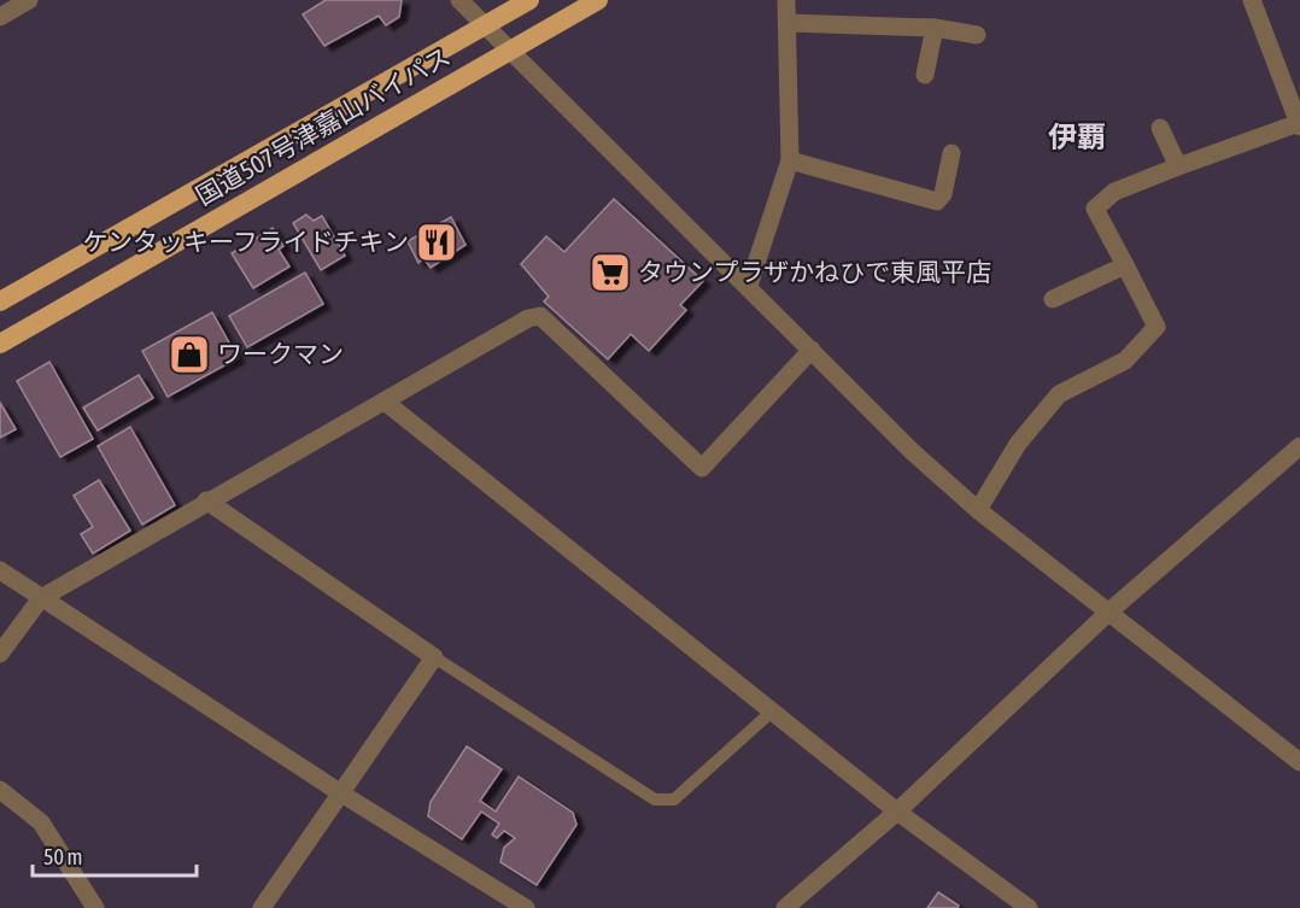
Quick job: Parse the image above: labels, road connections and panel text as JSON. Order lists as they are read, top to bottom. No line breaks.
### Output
{"streets":{"highway":["国道507号津嘉山バイパス"]},"districts":["伊覇"],"places":{"restaurant":["ケンタッキーフライドチキン"],"supermarket":["タウンプラザかねひで東風平店"],"shop":["ワークマン"]},"scale_bar":"50 m"}
